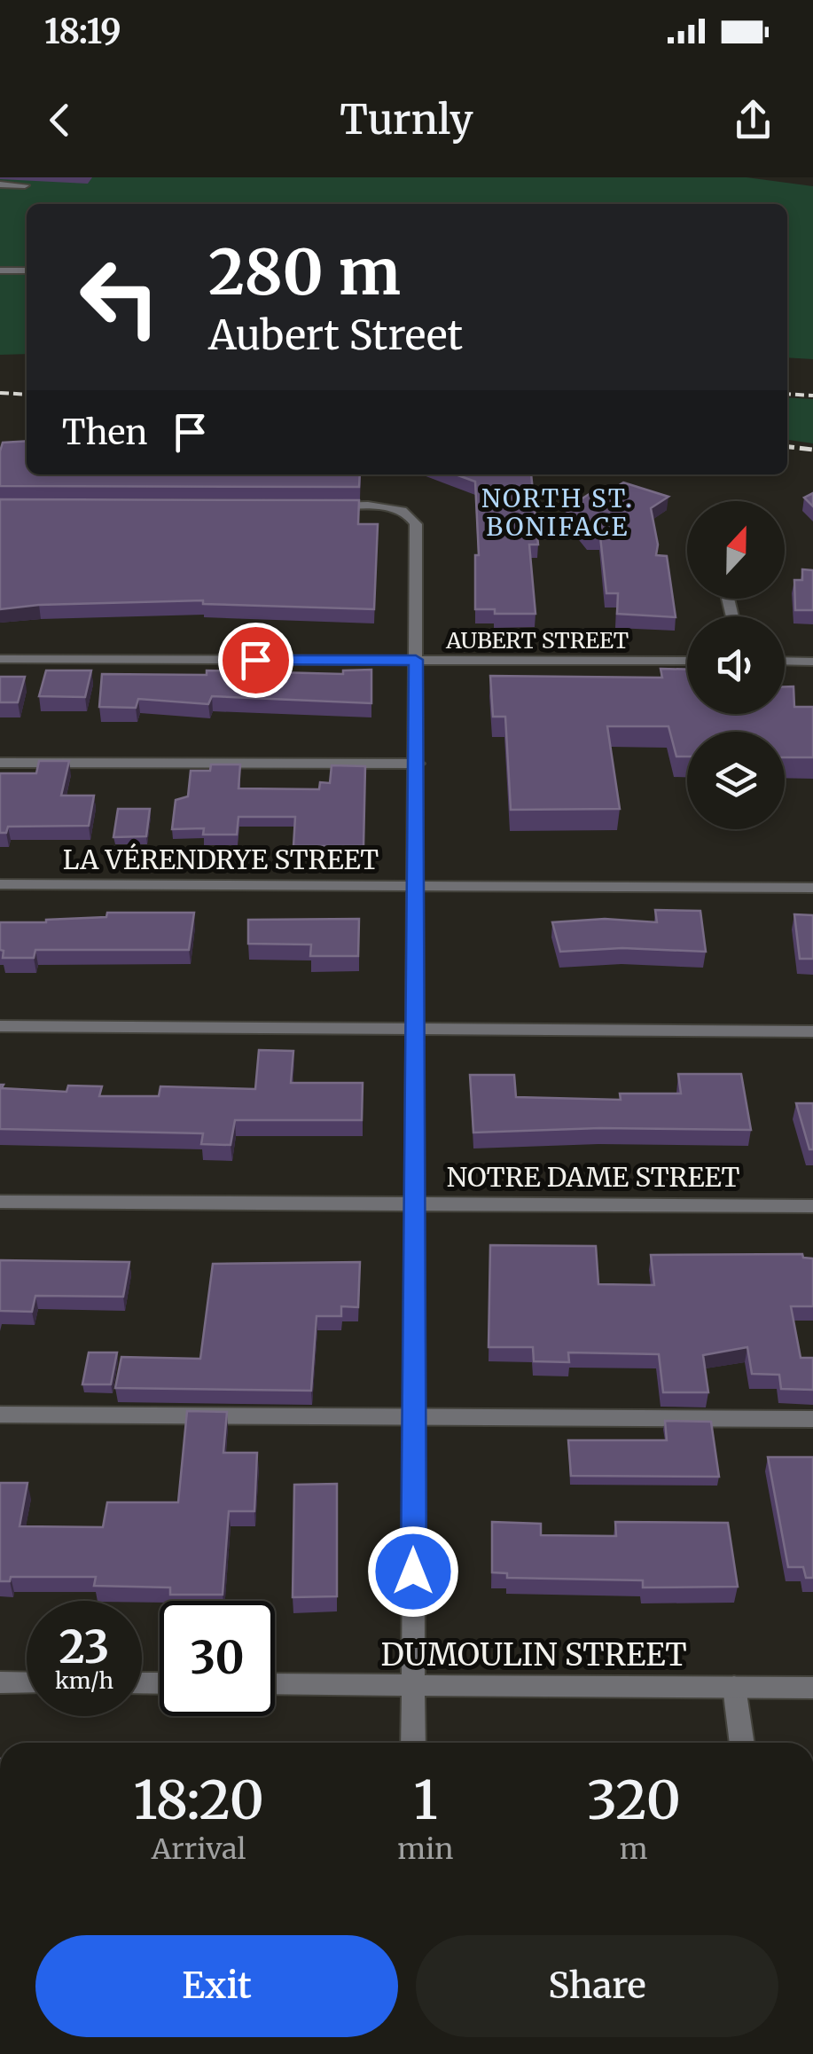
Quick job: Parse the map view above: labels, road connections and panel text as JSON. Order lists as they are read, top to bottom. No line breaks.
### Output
{"streets":{"street":["AUBERT STREET","LA VÉRENDRYE STREET","NOTRE DAME STREET","DUMOULIN STREET"]},"districts":["NORTH ST. BONIFACE"],"north":"top","page":{"status":"18:19","header":"Turnly","turn":["280 m","Aubert Street"],"then":"Then","speed":"23 km/h","limit":"30","eta":["18:20","Arrival","1","min","320","m"],"buttons":["Exit","Share"]}}
